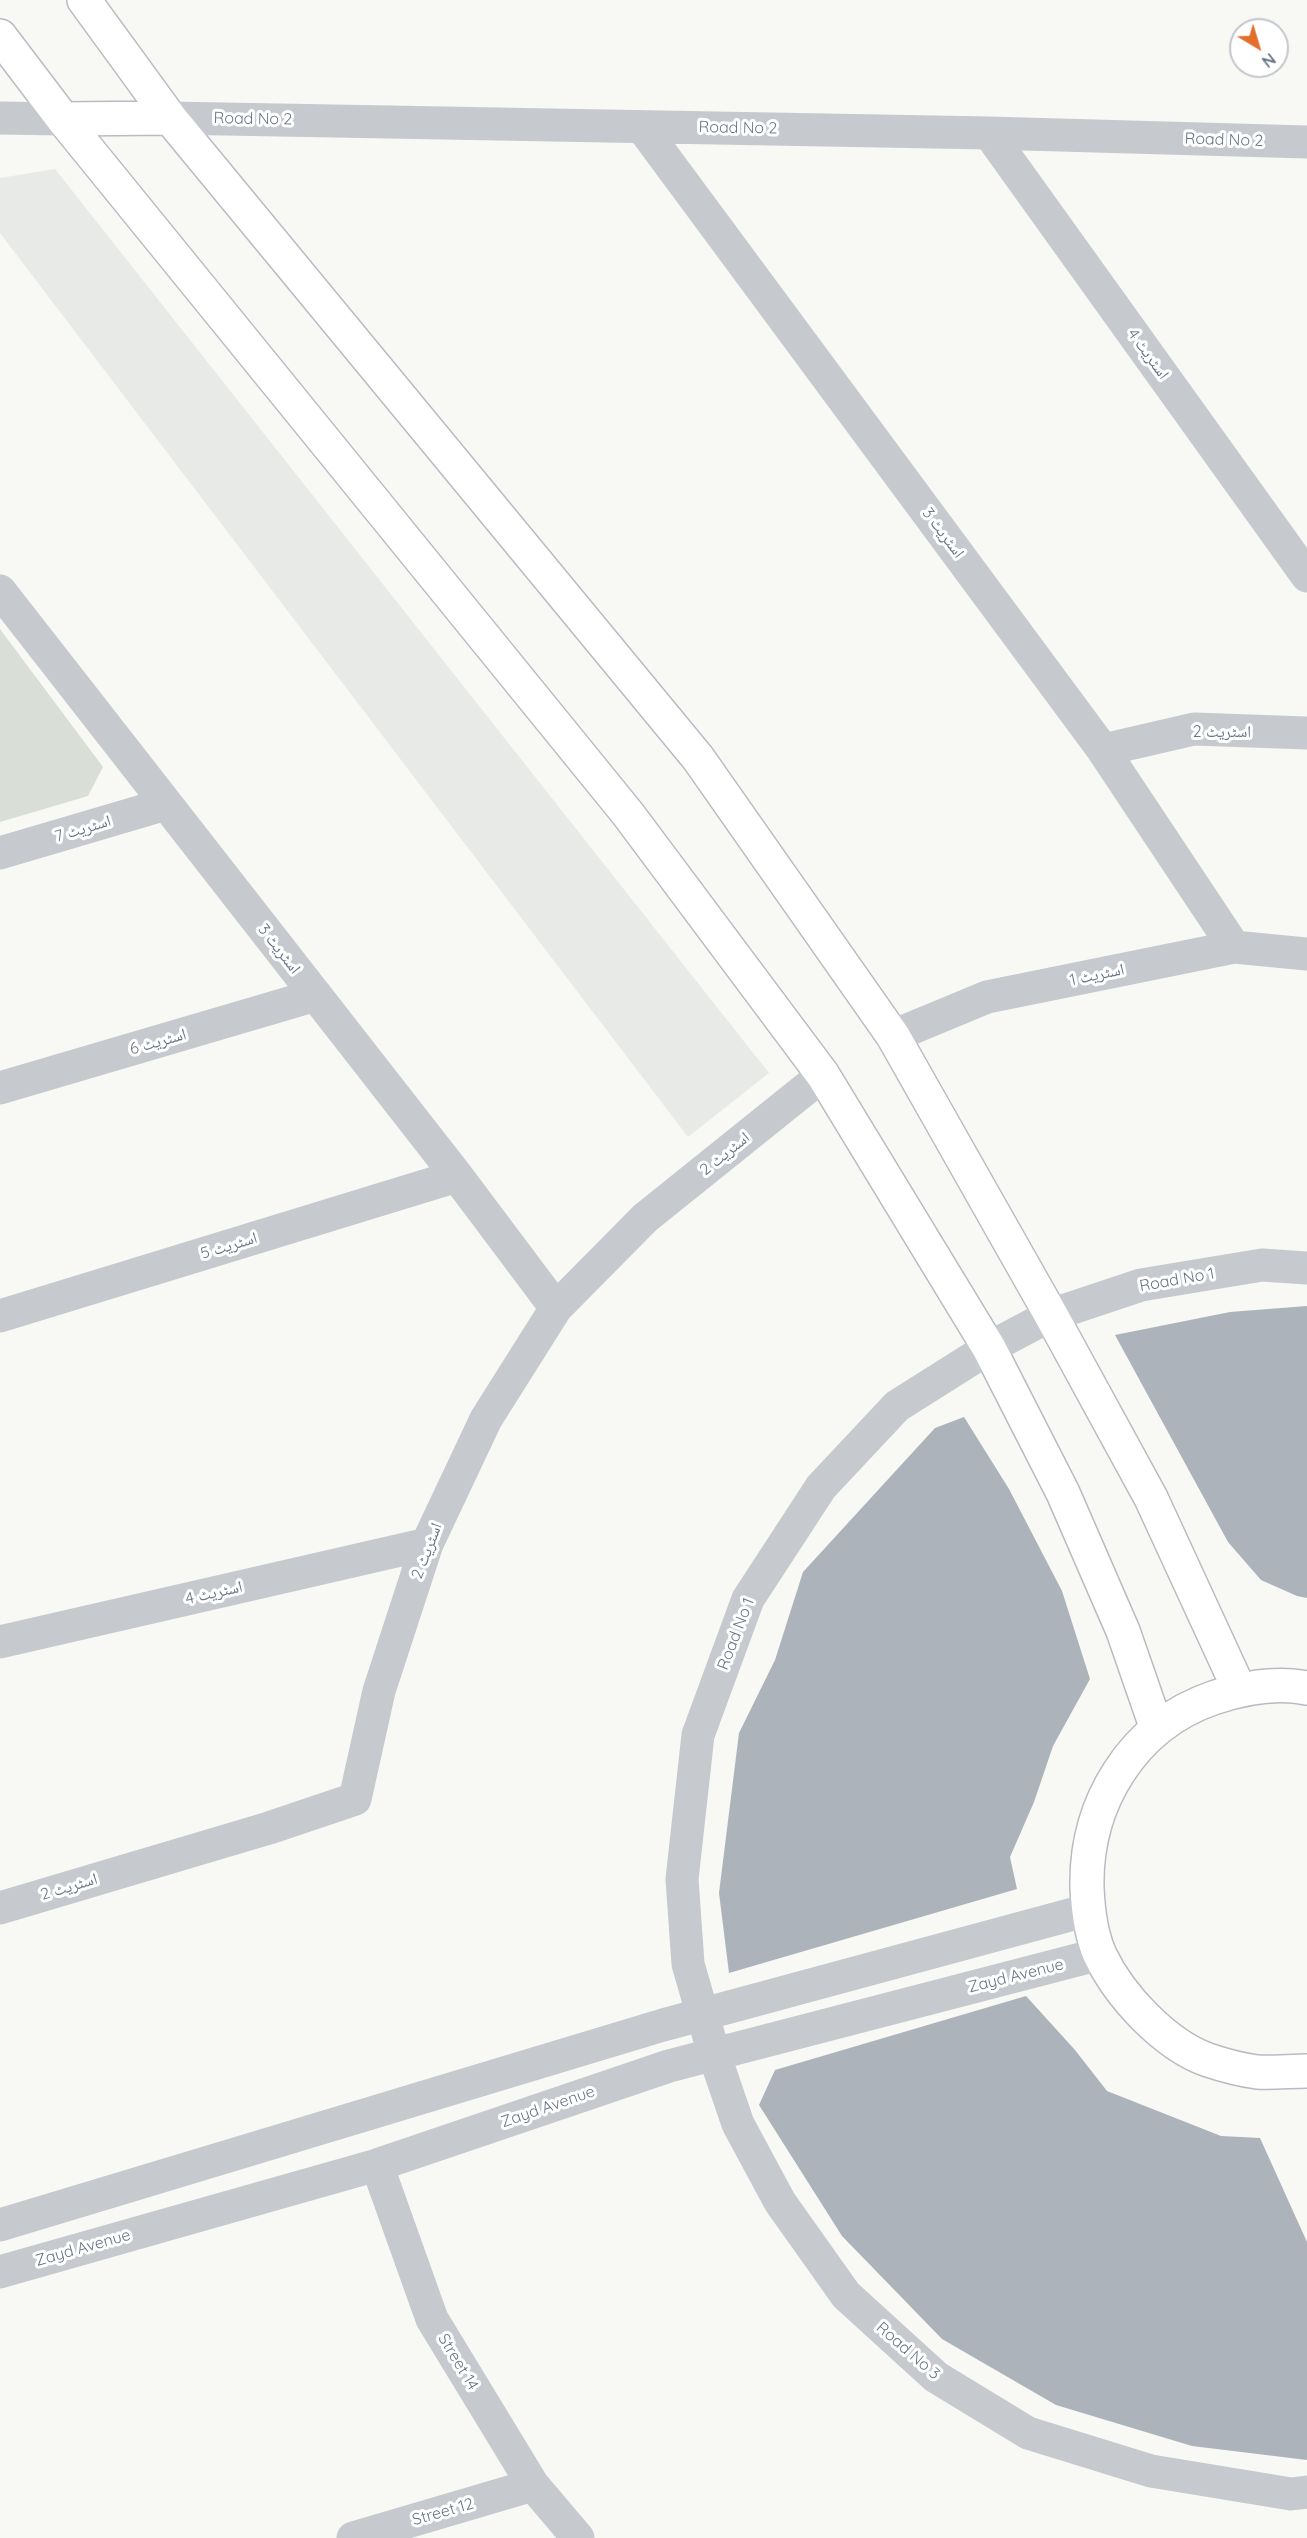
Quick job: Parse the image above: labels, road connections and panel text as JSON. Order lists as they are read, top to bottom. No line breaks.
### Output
{"streets":{"street":["Road No 2","اسٹریٹ 4","اسٹریٹ 3","اسٹریٹ 2","اسٹریٹ 7","اسٹریٹ 1","اسٹریٹ 6","اسٹریٹ 5","Road No 1","Zayd Avenue","Road No 3","Street 14","Street 12"]},"crossings":[["Road No 2","اسٹریٹ 4"],["Road No 2","اسٹریٹ 3"],["اسٹریٹ 4","اسٹریٹ 2"],["اسٹریٹ 3","اسٹریٹ 2"],["اسٹریٹ 3","اسٹریٹ 7"],["اسٹریٹ 3","اسٹریٹ 1"],["اسٹریٹ 3","اسٹریٹ 6"],["اسٹریٹ 3","اسٹریٹ 5"],["Road No 1","Zayd Avenue"],["Road No 1","Road No 3"],["Zayd Avenue","Road No 3"],["Zayd Avenue","Street 14"],["Street 14","Street 12"]],"north":"bottom right"}
